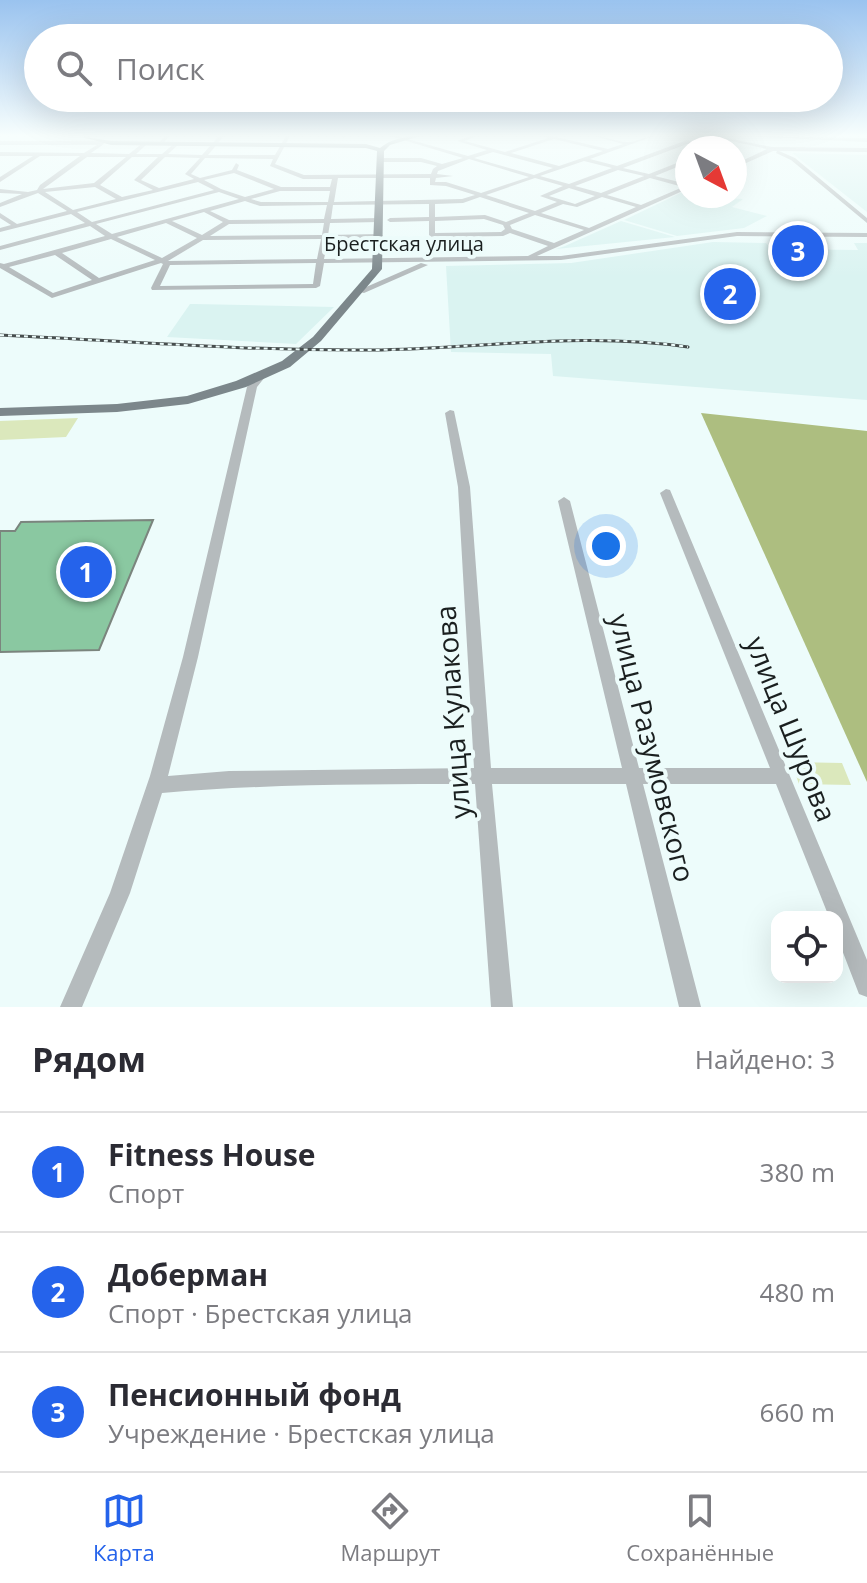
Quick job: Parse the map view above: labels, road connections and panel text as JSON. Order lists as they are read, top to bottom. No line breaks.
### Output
{"streets":{"street":["Брестская улица","улица Кулакова","улица Шурова","улица Разумовского"]},"north":"bottom right","page":{"search":"Поиск","pins":["3","2","1"],"heading":["Рядом","Найдено: 3"],"list":[{"mark":"1","name":"Fitness House","note":"Спорт","value":"380 m"},{"mark":"2","name":"Доберман","note":"Спорт · Брестская улица","value":"480 m"},{"mark":"3","name":"Пенсионный фонд","note":"Учреждение · Брестская улица","value":"660 m"}],"nav":["Карта","Маршрут","Сохранённые"]}}
